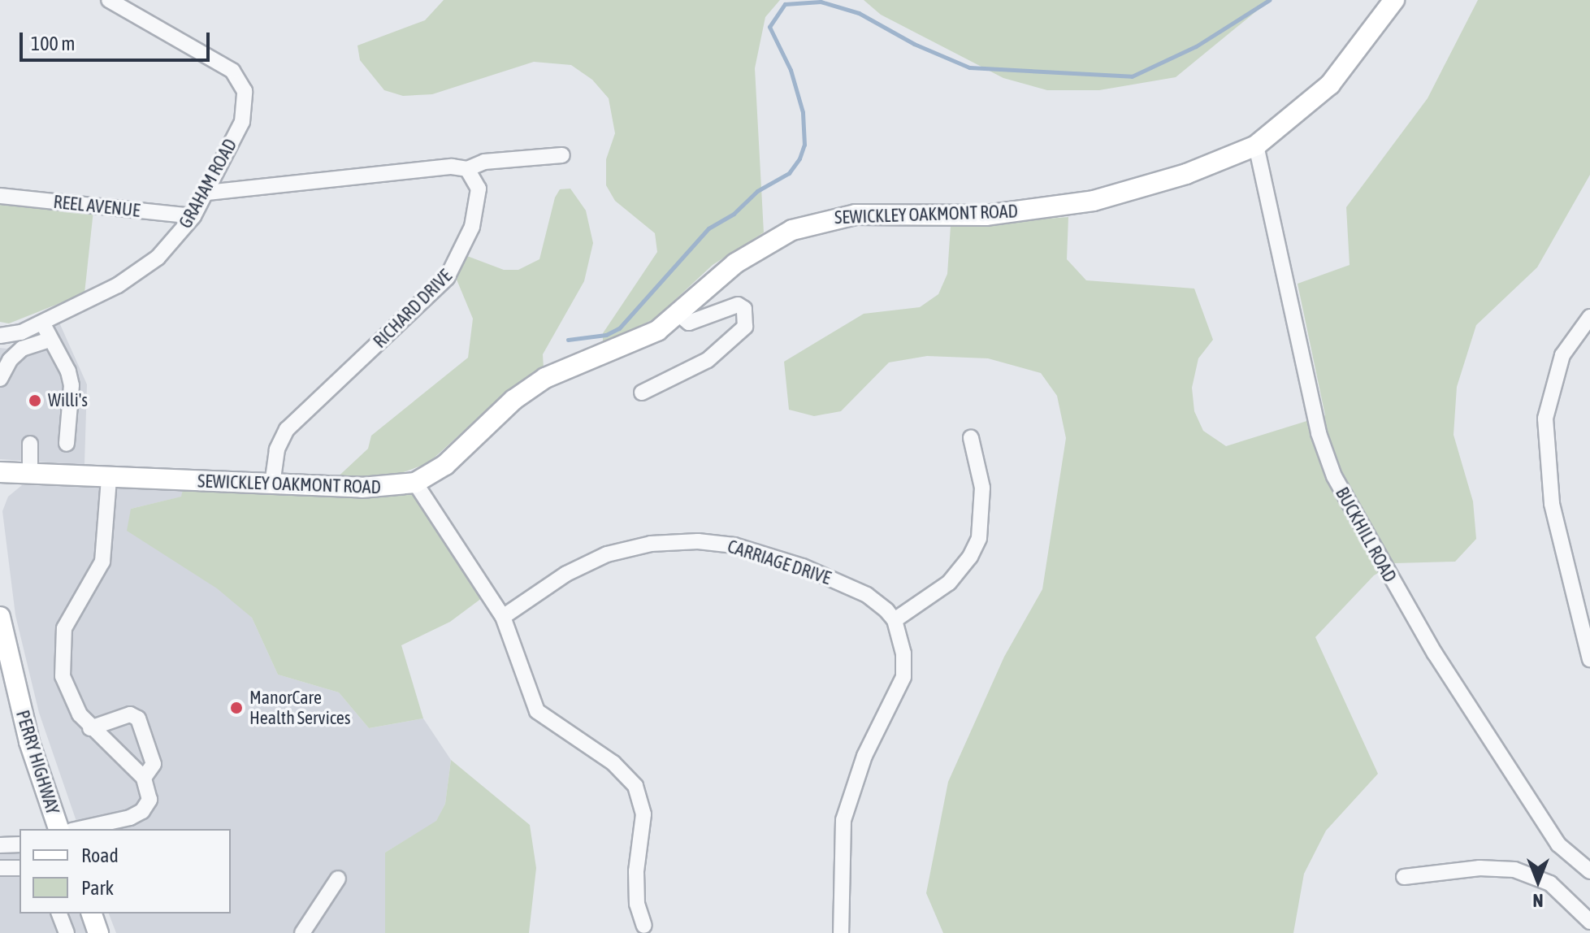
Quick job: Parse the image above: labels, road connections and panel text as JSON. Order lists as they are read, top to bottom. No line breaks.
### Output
{"streets":{"main road":["SEWICKLEY OAKMONT ROAD","PERRY HIGHWAY"],"street":["GRAHAM ROAD","REEL AVENUE","RICHARD DRIVE","BUCKHILL ROAD","CARRIAGE DRIVE"]},"crossings":[["GRAHAM ROAD","REEL AVENUE"],["SEWICKLEY OAKMONT ROAD","RICHARD DRIVE"],["SEWICKLEY OAKMONT ROAD","BUCKHILL ROAD"]],"places":["Willi's","ManorCare Health Services"],"legend":["Road","Park"],"scale_bar":"100 m","north":"bottom"}
